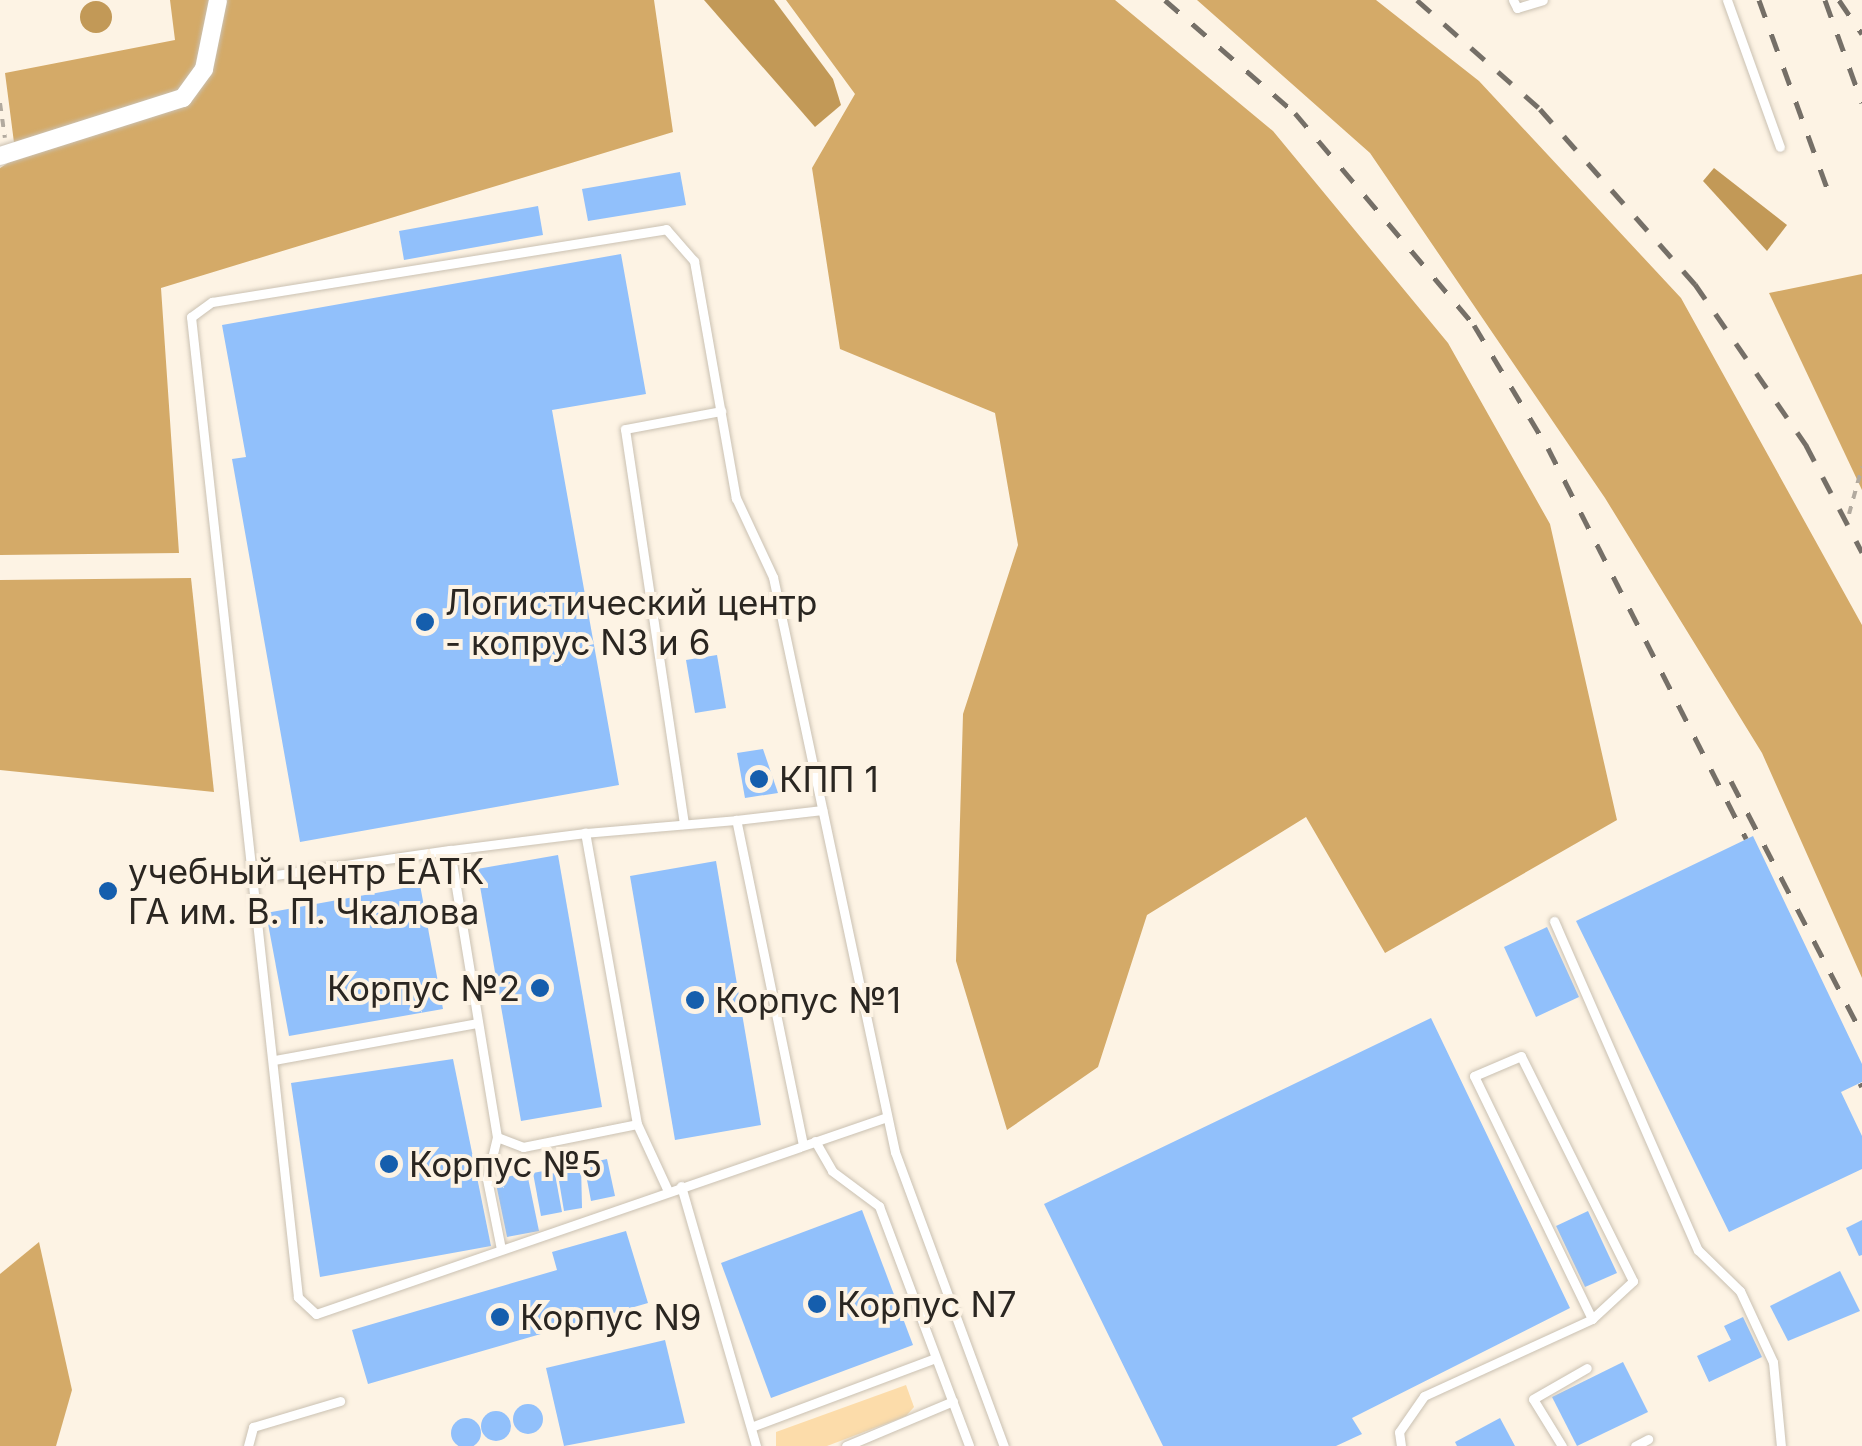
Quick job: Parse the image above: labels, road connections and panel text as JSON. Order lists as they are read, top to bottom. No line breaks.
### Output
{"places":["Логистический центр - копрус N3 и 6","КПП 1","учебный центр ЕАТК ГА им. В. П. Чкалова","Корпус №2","Корпус №1","Корпус №5","Корпус N7","Корпус N9"]}
